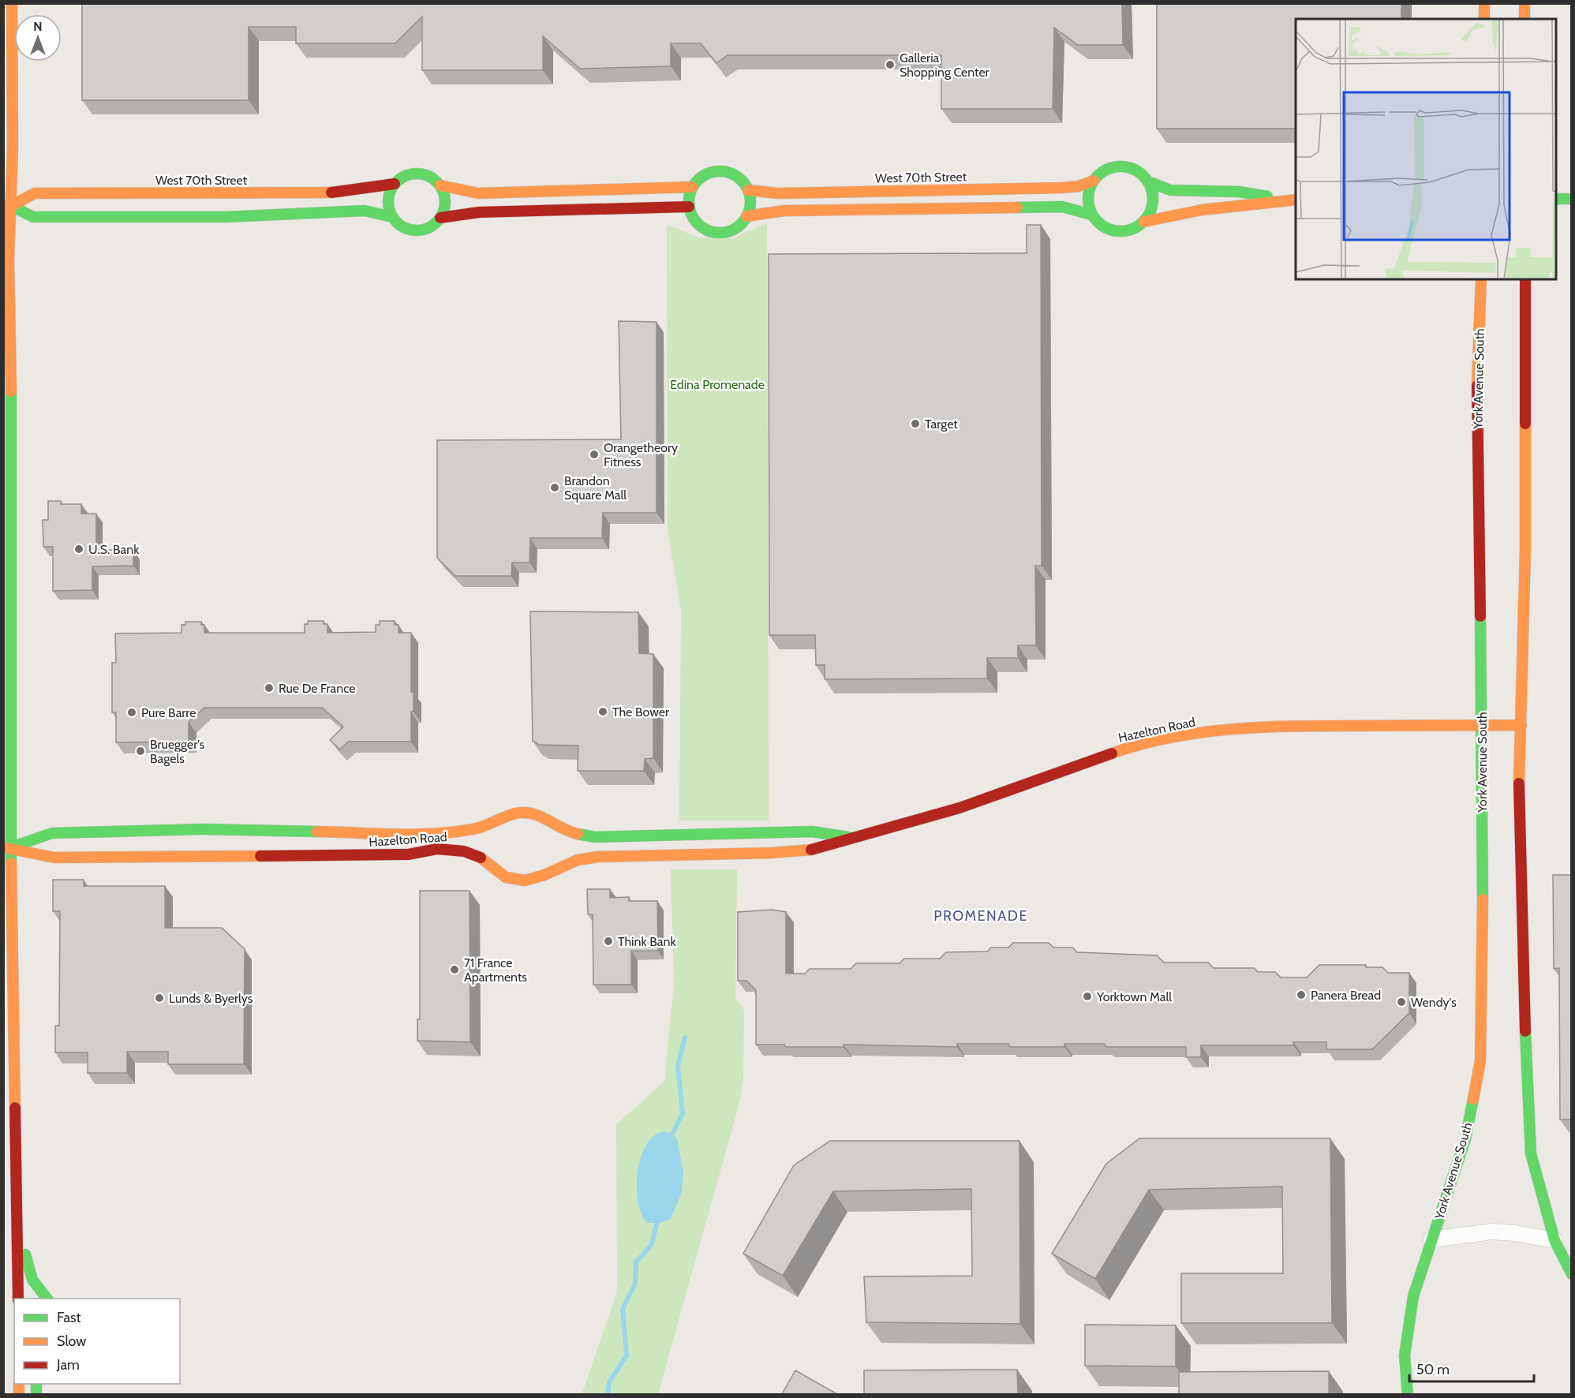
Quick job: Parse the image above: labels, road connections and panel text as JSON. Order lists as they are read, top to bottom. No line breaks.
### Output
{"streets":{"street":["West 70th Street","York Avenue South","Hazelton Road"]},"crossings":[["York Avenue South","Hazelton Road"]],"districts":["PROMENADE"],"parks":["Edina Promenade"],"places":["Galleria Shopping Center","Target","Orangetheory Fitness","Brandon Square Mall","U.S. Bank","Rue De France","The Bower","Pure Barre","Bruegger's Bagels","Think Bank","71 France Apartments","Panera Bread","Yorktown Mall","Lunds & Byerlys","Wendy's"],"legend":["Fast","Slow","Jam"],"scale_bar":"50 m","north":"top"}
